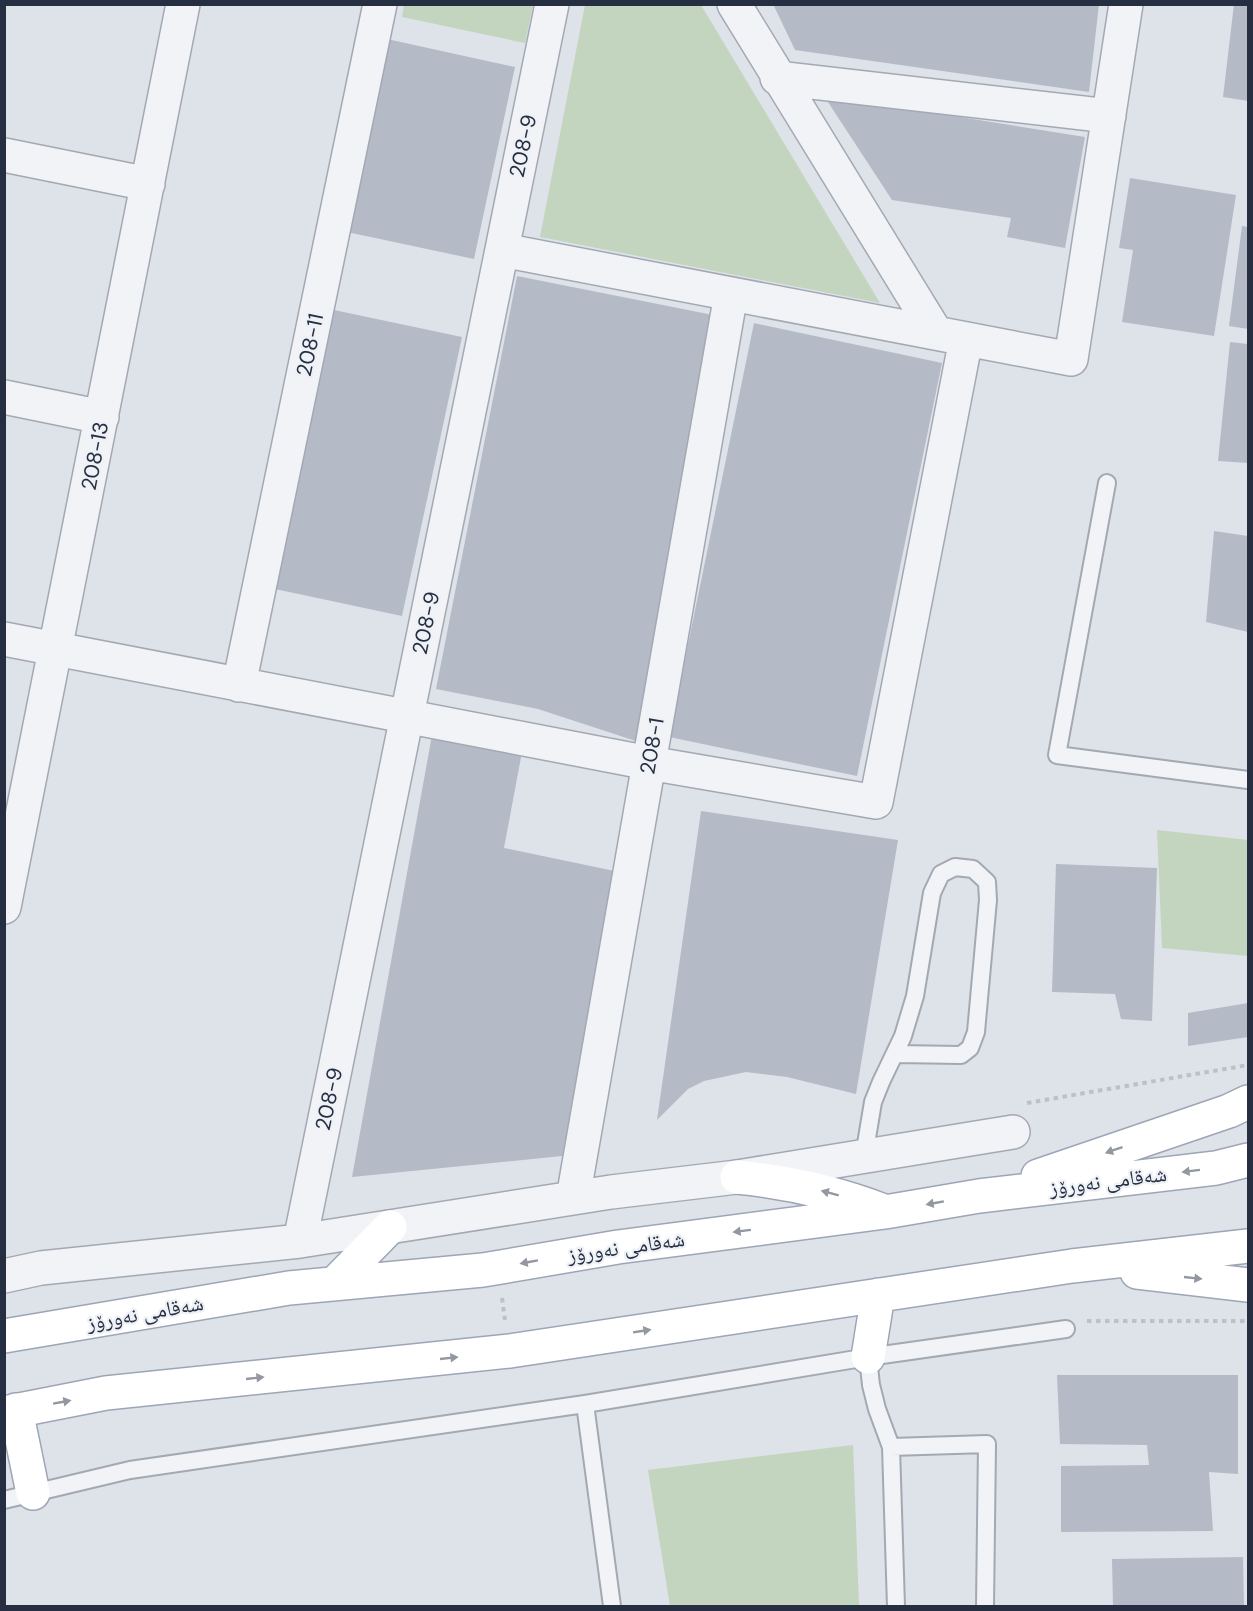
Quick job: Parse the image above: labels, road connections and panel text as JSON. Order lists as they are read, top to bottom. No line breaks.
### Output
{"streets":{"main road":["شەقامی نەورۆز"],"street":["208-9","208-11","208-13","208-1"]}}
